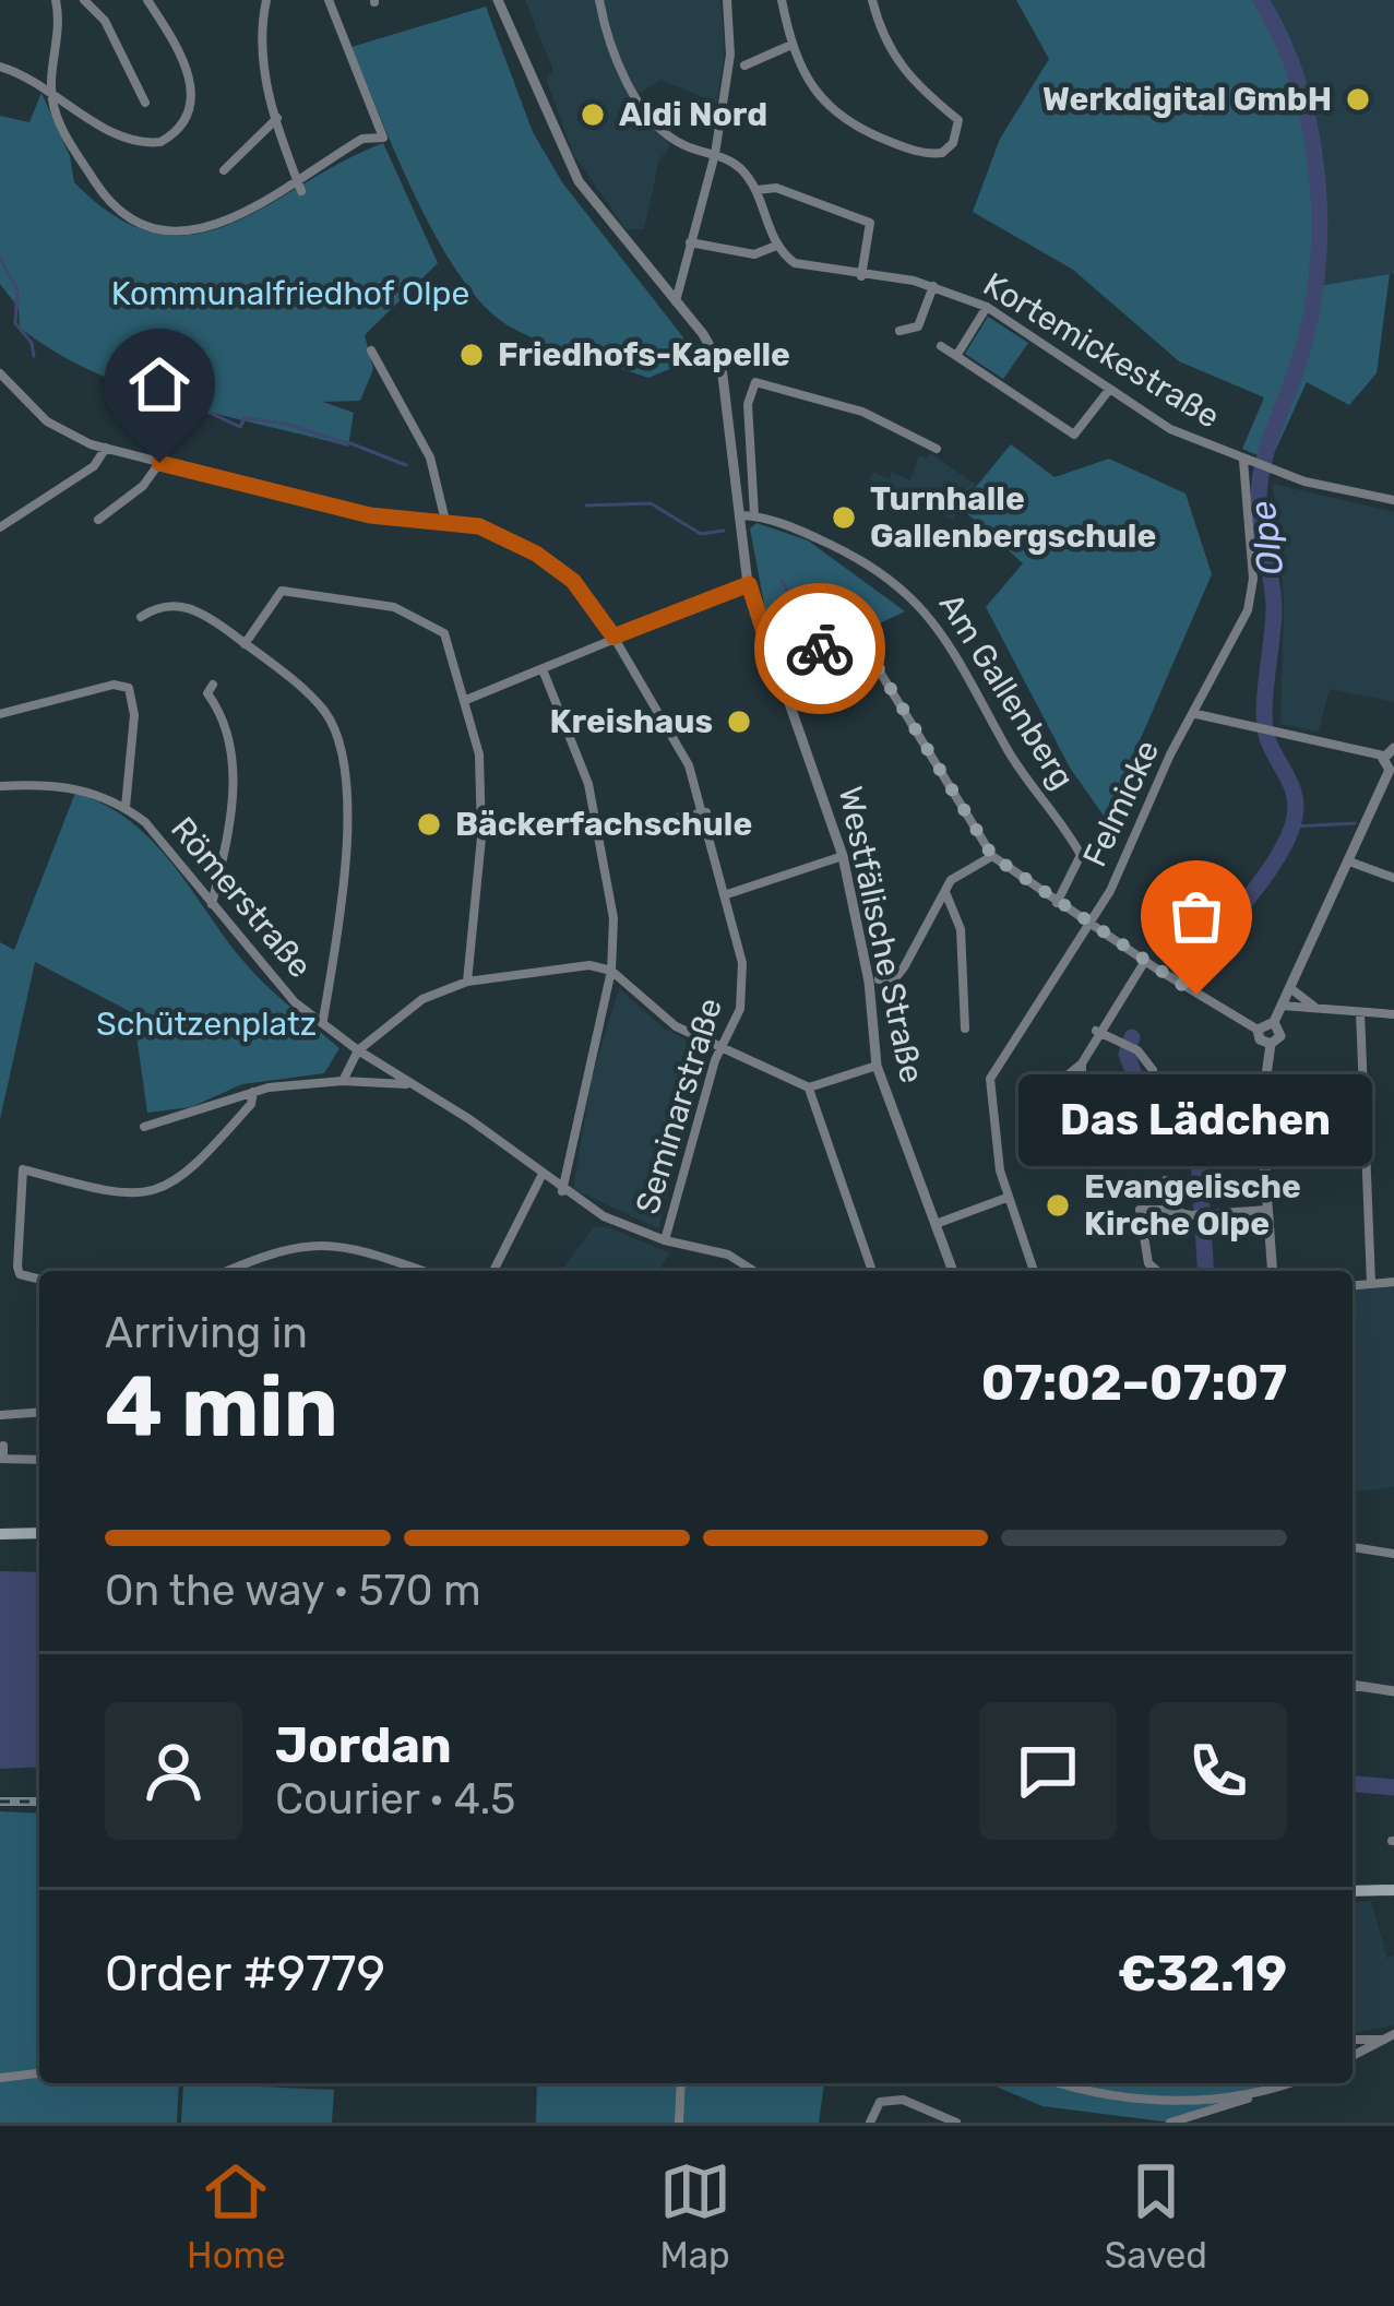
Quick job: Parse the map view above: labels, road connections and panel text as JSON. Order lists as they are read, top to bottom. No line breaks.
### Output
{"streets":{"street":["Kortemickestraße","Am Gallenberg","Felmicke","Römerstraße","Westfälische Straße","Seminarstraße"]},"crossings":[["Kortemickestraße","Felmicke"],["Römerstraße","Seminarstraße"]],"water":["Olpe"],"parks":["Kommunalfriedhof Olpe","Schützenplatz"],"places":["Werkdigital GmbH","Aldi Nord","Friedhofs-Kapelle","Turnhalle Gallenbergschule","Kreishaus","Bäckerfachschule","Das Lädchen","Evangelische Kirche Olpe"],"page":{"bubble":"Das Lädchen","heading":["4 min","Arriving in","07:02–07:07"],"panel":["Jordan","Courier · 4.5","Order #9779","€32.19"],"bar":"On the way · 570 m","tabs":["Home","Map","Saved"]}}
